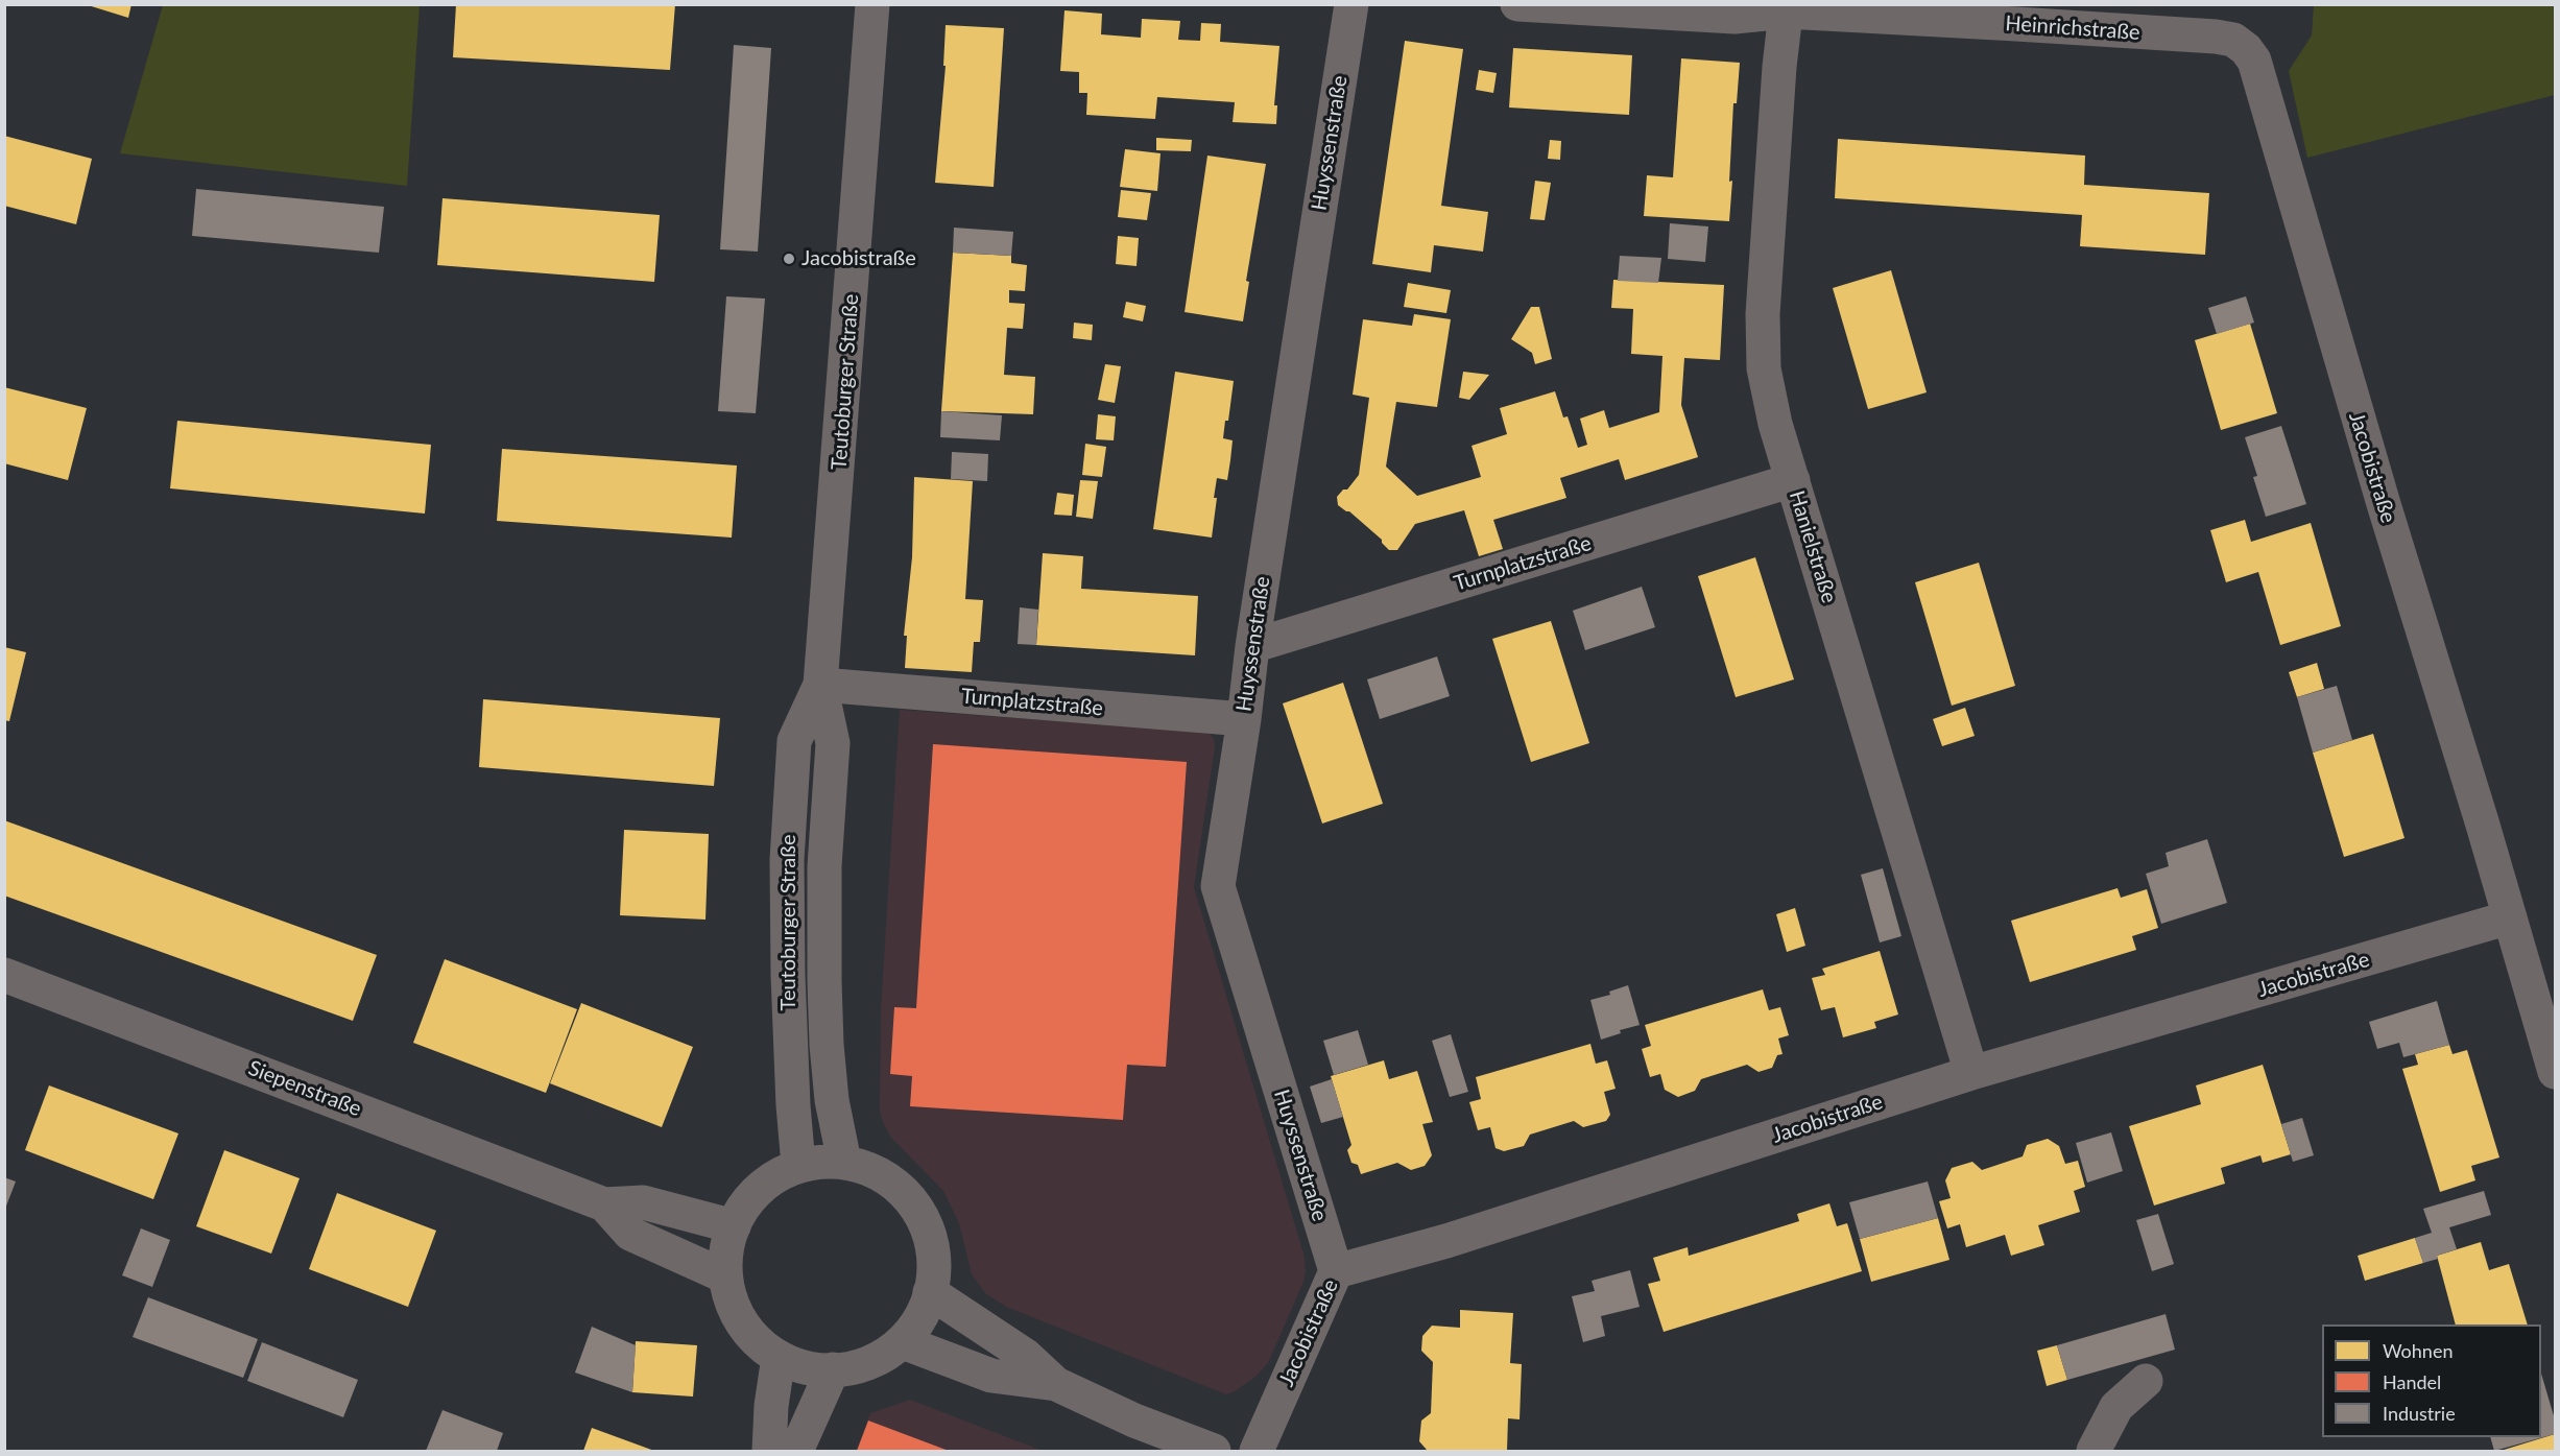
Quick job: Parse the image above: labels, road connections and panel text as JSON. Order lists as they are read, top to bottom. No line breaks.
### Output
{"streets":{"main road":["Teutoburger Straße"],"street":["Heinrichstraße","Huyssenstraße","Jacobistraße","Hanielstraße","Turnplatzstraße","Siepenstraße"]},"crossings":[["Heinrichstraße","Jacobistraße"],["Heinrichstraße","Hanielstraße"],["Huyssenstraße","Jacobistraße"],["Huyssenstraße","Turnplatzstraße"],["Teutoburger Straße","Turnplatzstraße"],["Teutoburger Straße","Siepenstraße"],["Jacobistraße","Hanielstraße"],["Hanielstraße","Turnplatzstraße"]],"places":["Jacobistraße"],"legend":["Wohnen","Handel","Industrie"]}
